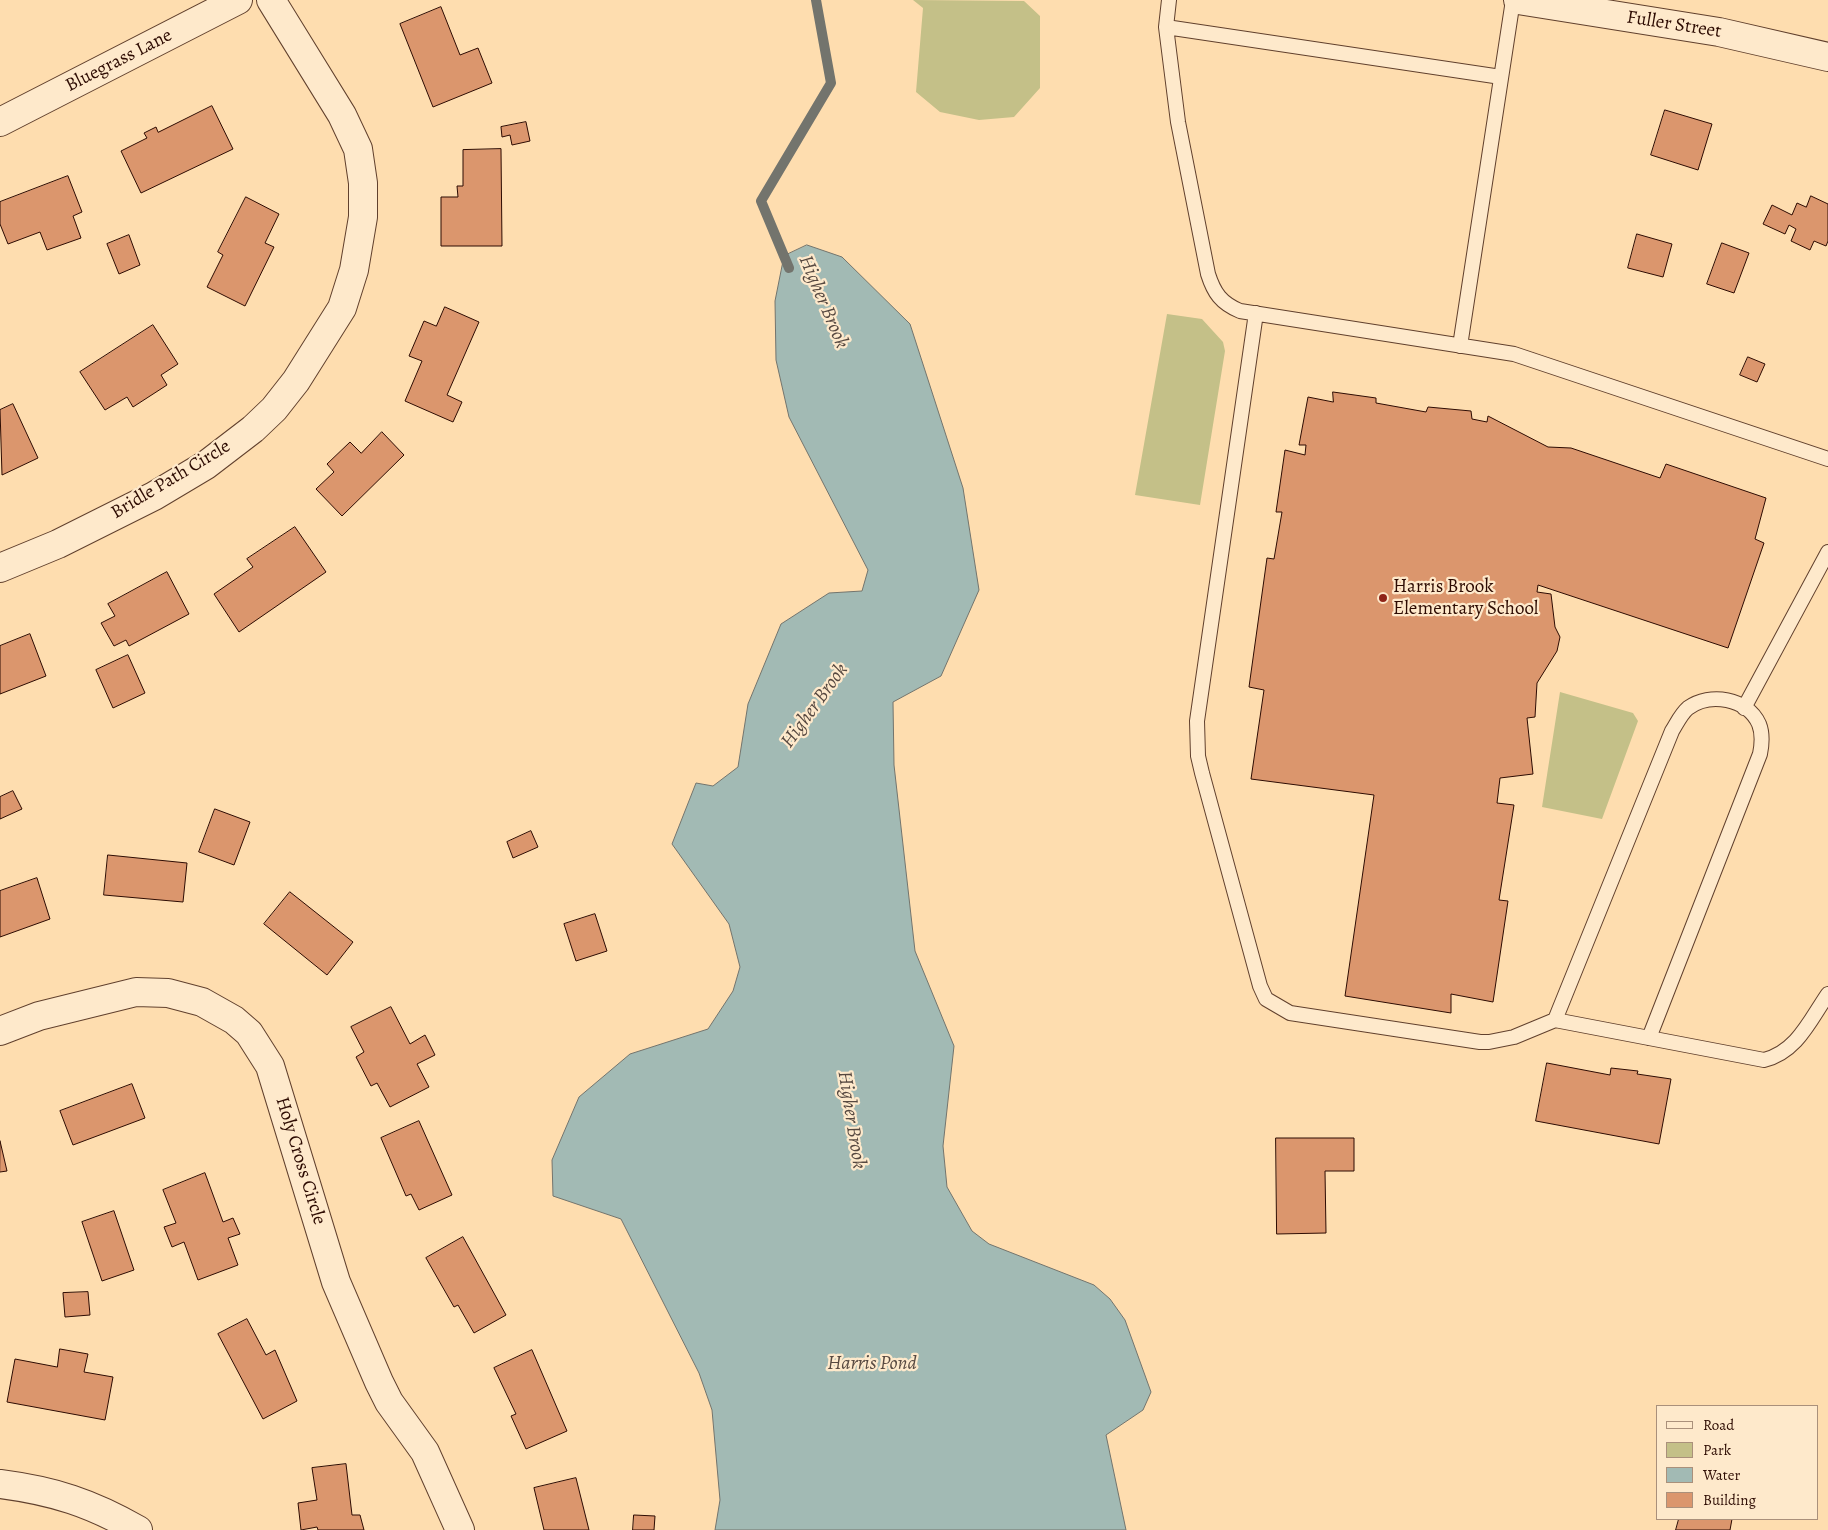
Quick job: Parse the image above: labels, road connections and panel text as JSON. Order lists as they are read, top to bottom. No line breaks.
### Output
{"streets":{"street":["Fuller Street","Bluegrass Lane","Bridle Path Circle","Holy Cross Circle"]},"water":["Higher Brook","Harris Pond"],"places":["Harris Brook Elementary School"],"legend":["Road","Park","Water","Building"]}
